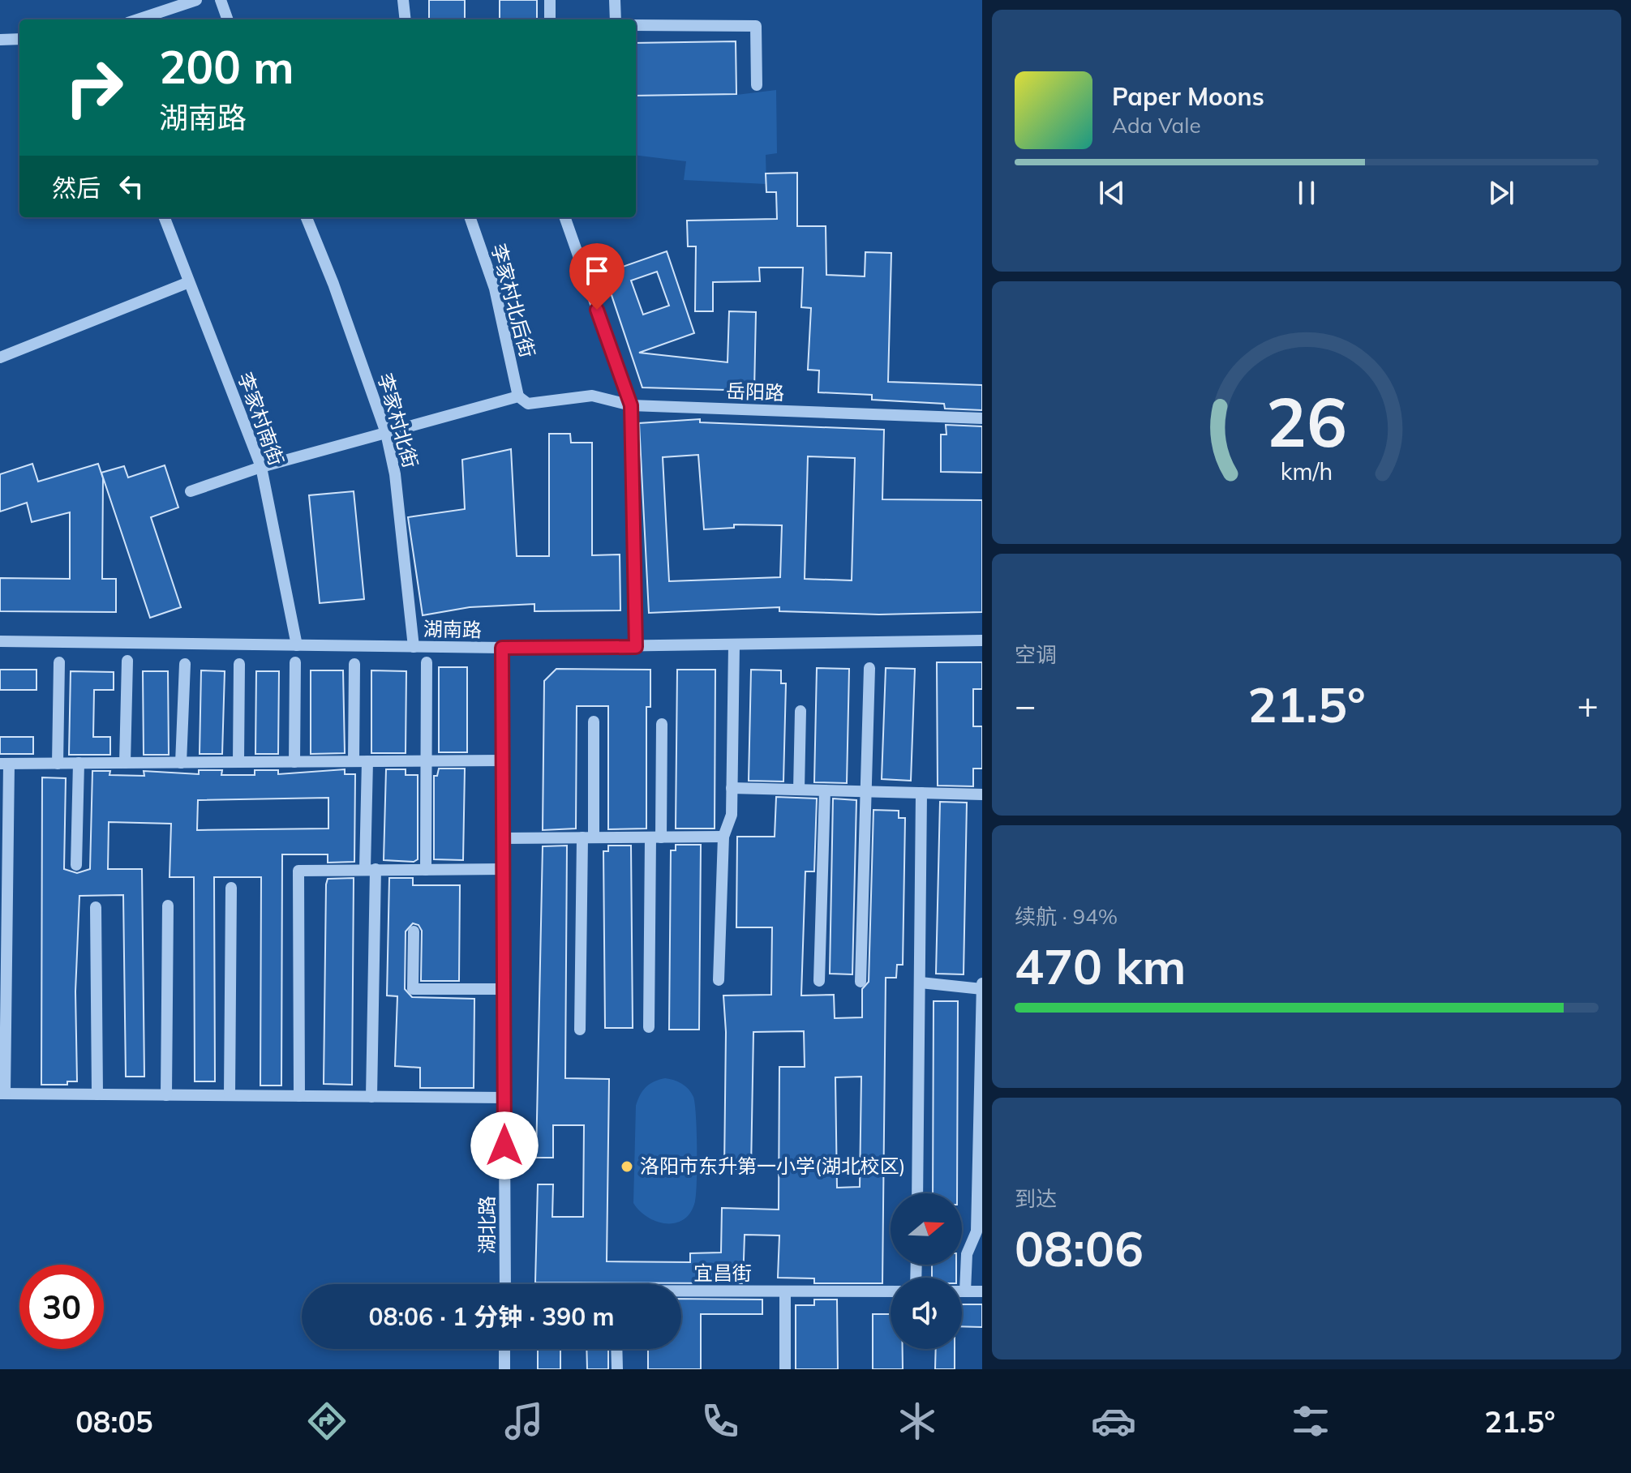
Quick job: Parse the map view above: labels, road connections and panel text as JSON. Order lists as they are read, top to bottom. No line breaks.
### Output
{"streets":{"street":["李家村北后街","岳阳路","李家村南街","李家村北街","湖南路","湖北路","宜昌街"]},"crossings":[["李家村北后街","岳阳路"],["岳阳路","李家村南街"],["岳阳路","李家村北街"],["李家村南街","湖南路"],["李家村北街","湖南路"],["湖南路","湖北路"]],"places":["洛阳市东升第一小学(湖北校区)"],"north":"right","page":{"turn":["200 m","湖南路"],"song":["Paper Moons","Ada Vale"],"then":"然后","tile":["空调",["续航 · 94%","470 km"],["到达","08:06"]],"heat":["−","21.5°","+"],"limit":"30","trip":"08:06 · 1 分钟 · 390 m","tabs":["08:05","21.5°"],"gauge":["26","km/h"]}}
